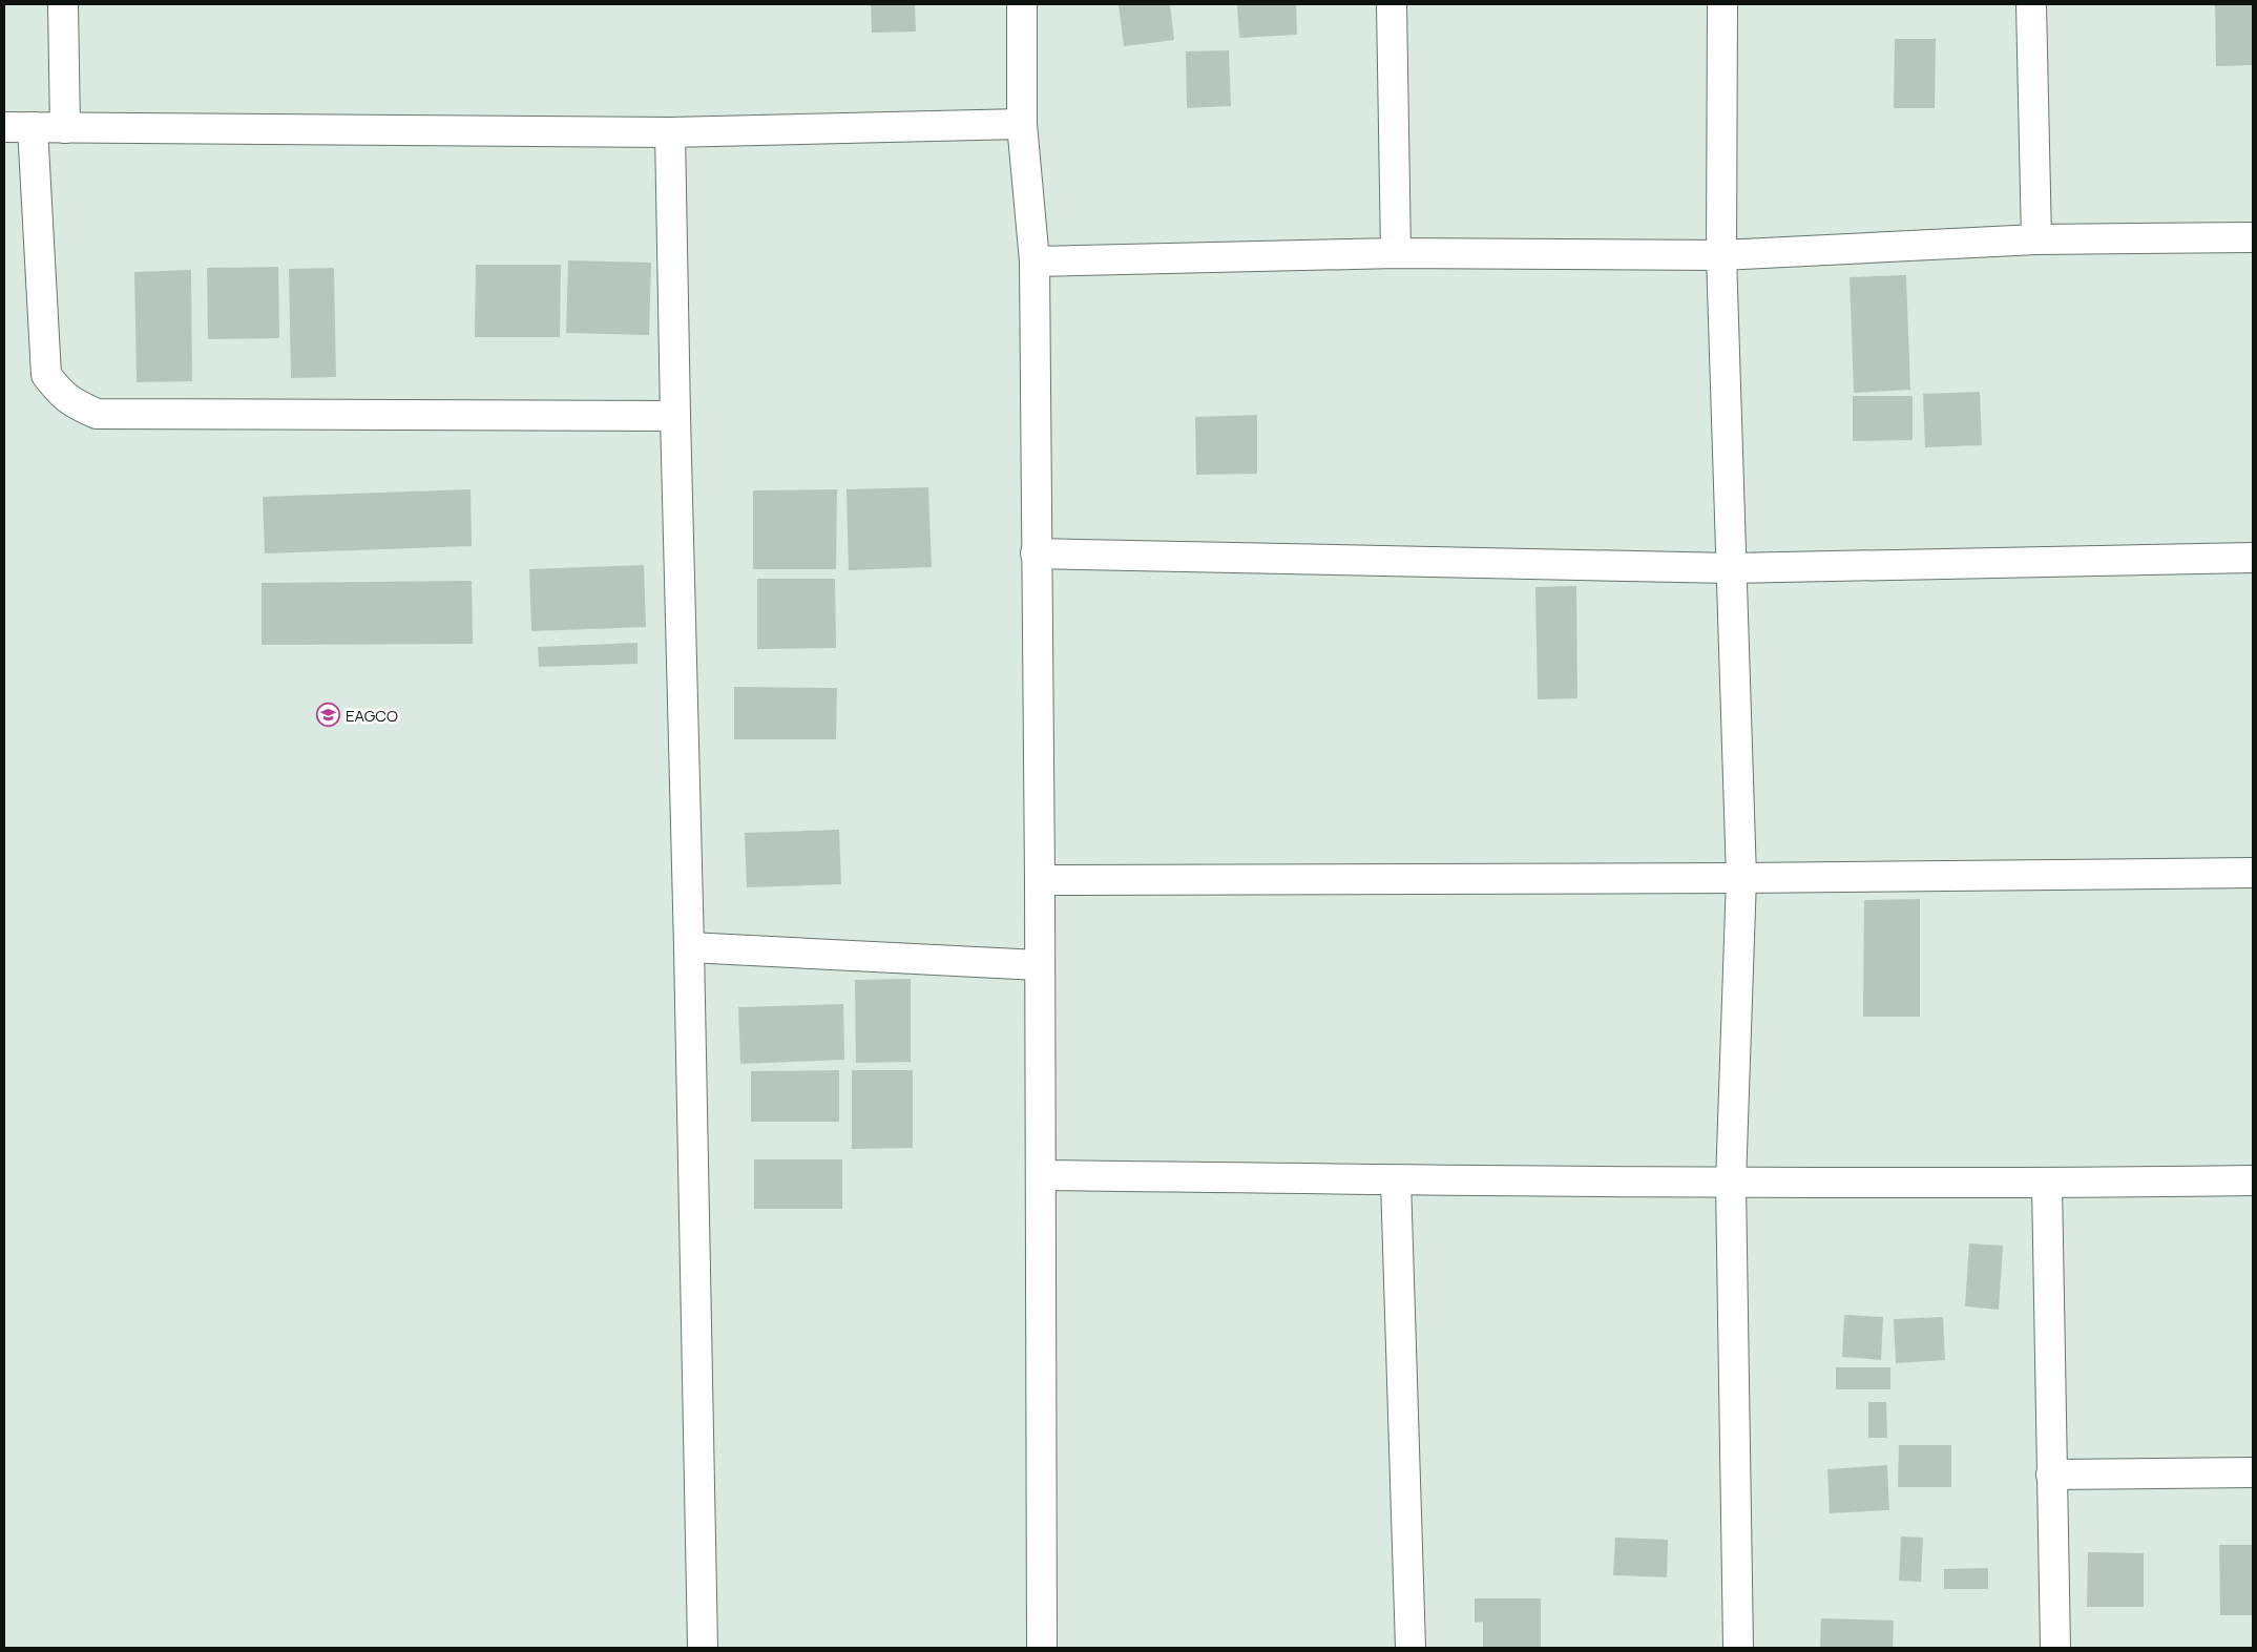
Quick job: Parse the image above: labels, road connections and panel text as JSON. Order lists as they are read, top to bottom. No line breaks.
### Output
{"places":{"school or university":["EAGCO"]}}
